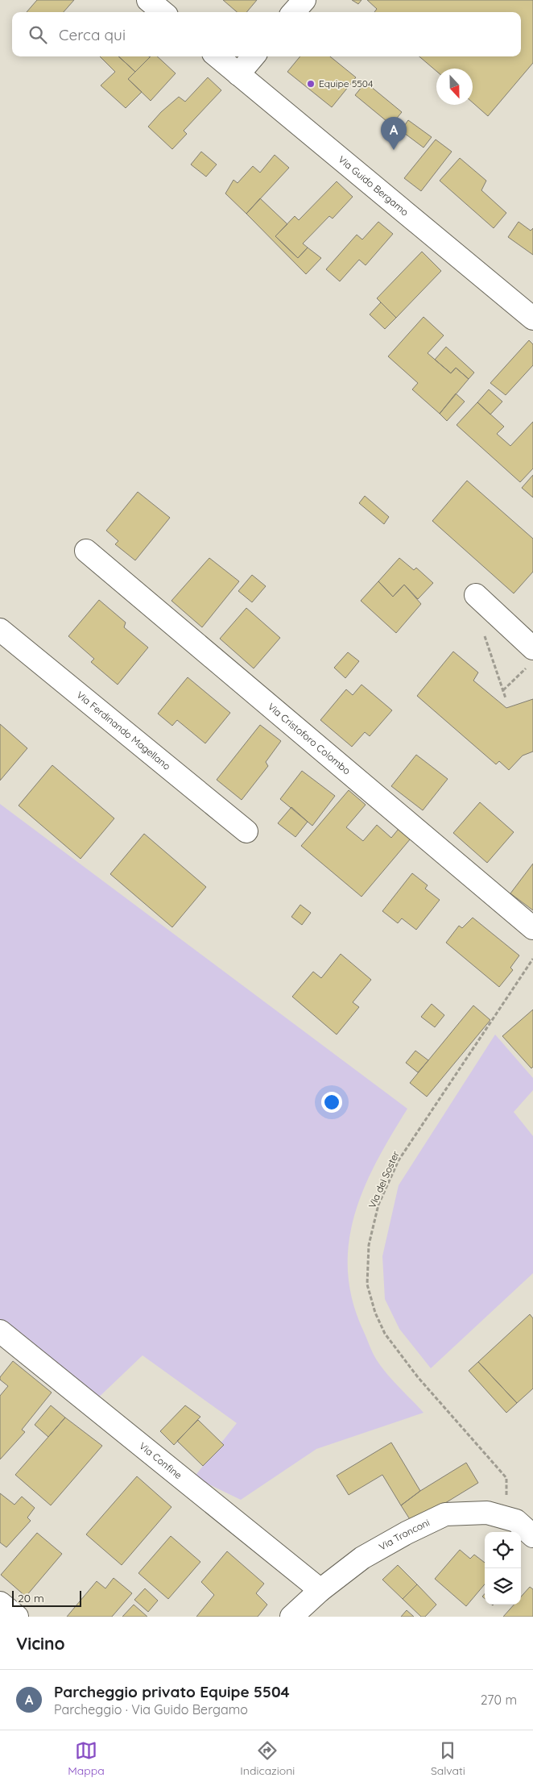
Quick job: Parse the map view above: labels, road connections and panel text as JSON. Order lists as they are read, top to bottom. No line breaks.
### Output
{"streets":{"street":["Via Guido Bergamo","Via Ferdinando Magellano","Via Cristoforo Colombo","Via Confine","Via Tronconi"],"path":["Via dei Soster"]},"crossings":[["Via dei Soster","Via Tronconi"],["Via Confine","Via Tronconi"]],"places":["Equipe 5504"],"scale_bar":"20 m","north":"bottom","page":{"search":"Cerca qui","pins":"A","scale":"20 m","heading":"Vicino","list":[{"mark":"A","name":"Parcheggio privato Equipe 5504","note":"Parcheggio · Via Guido Bergamo","value":"270 m"}],"nav":["Mappa","Indicazioni","Salvati"]}}
